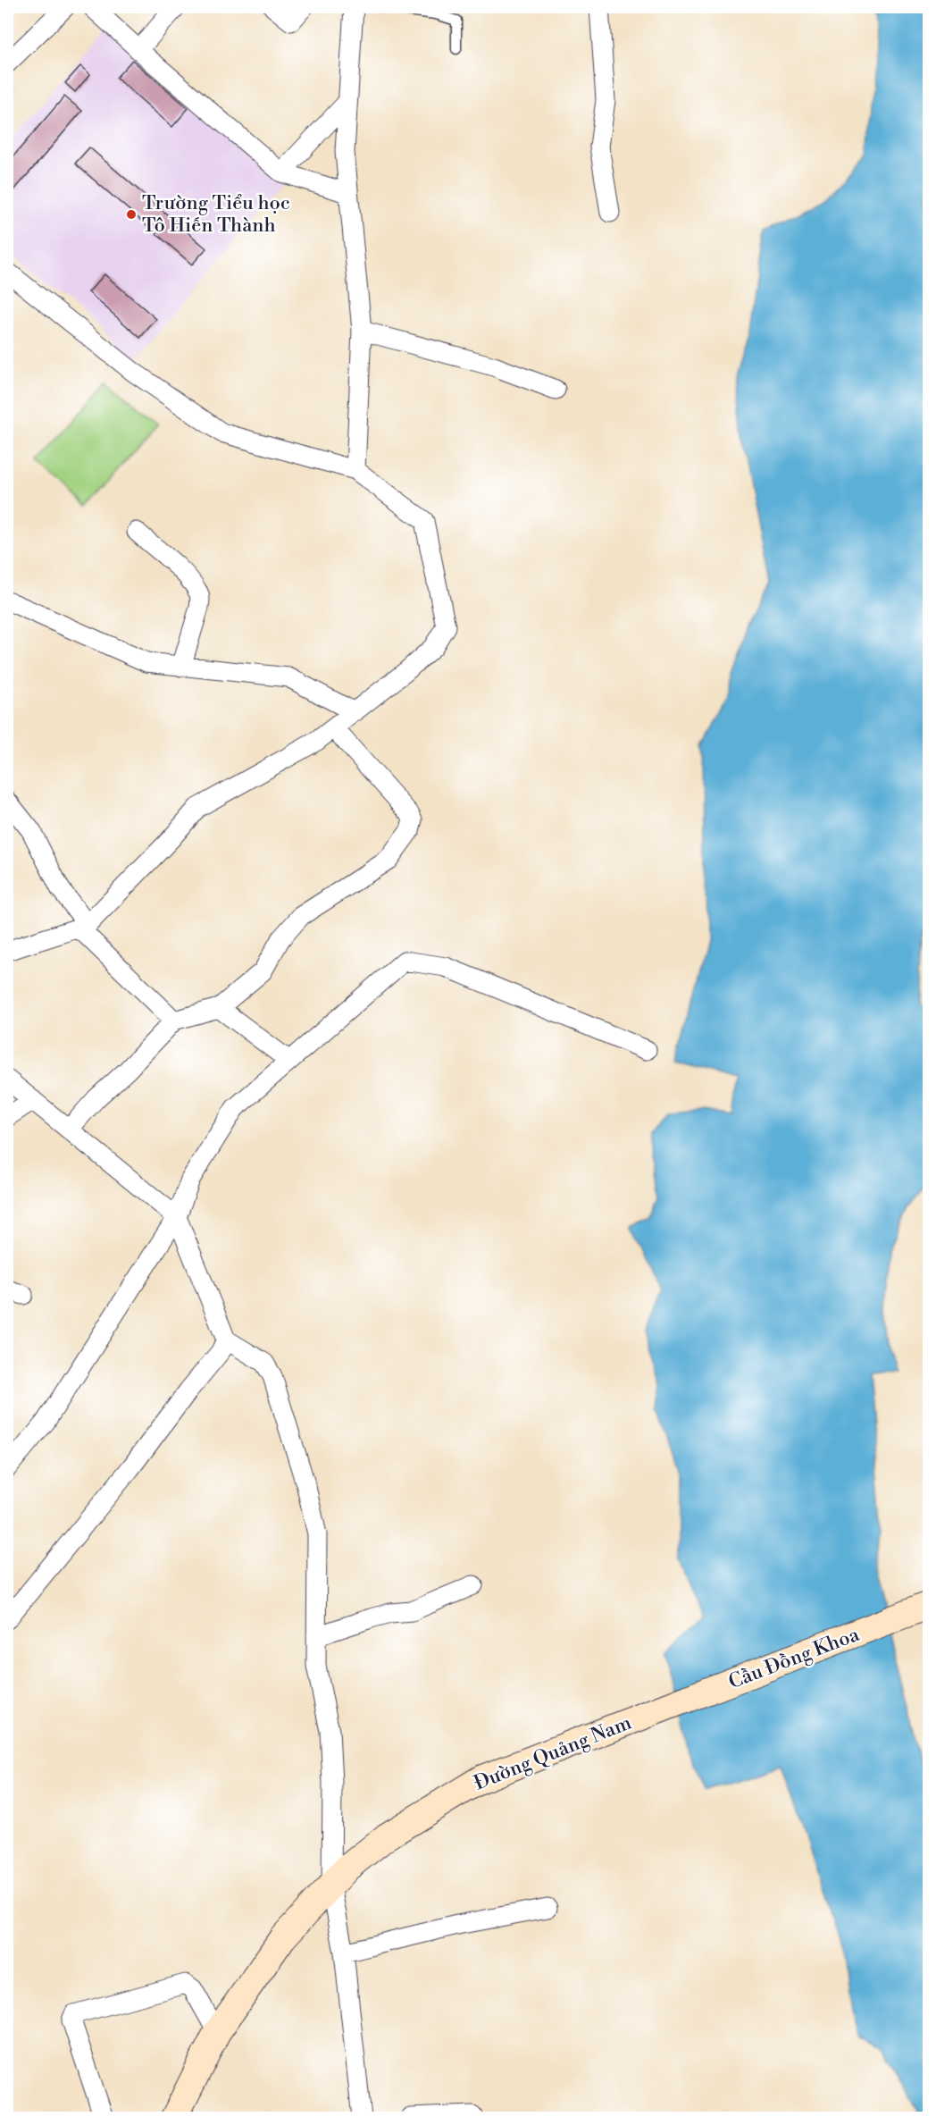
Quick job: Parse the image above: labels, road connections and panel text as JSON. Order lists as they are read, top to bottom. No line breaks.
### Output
{"streets":{"main road":["Cầu Đồng Khoa","Đường Quảng Nam"]},"crossings":[["Cầu Đồng Khoa","Đường Quảng Nam"]],"places":["Trường Tiểu học Tô Hiến Thành"]}
